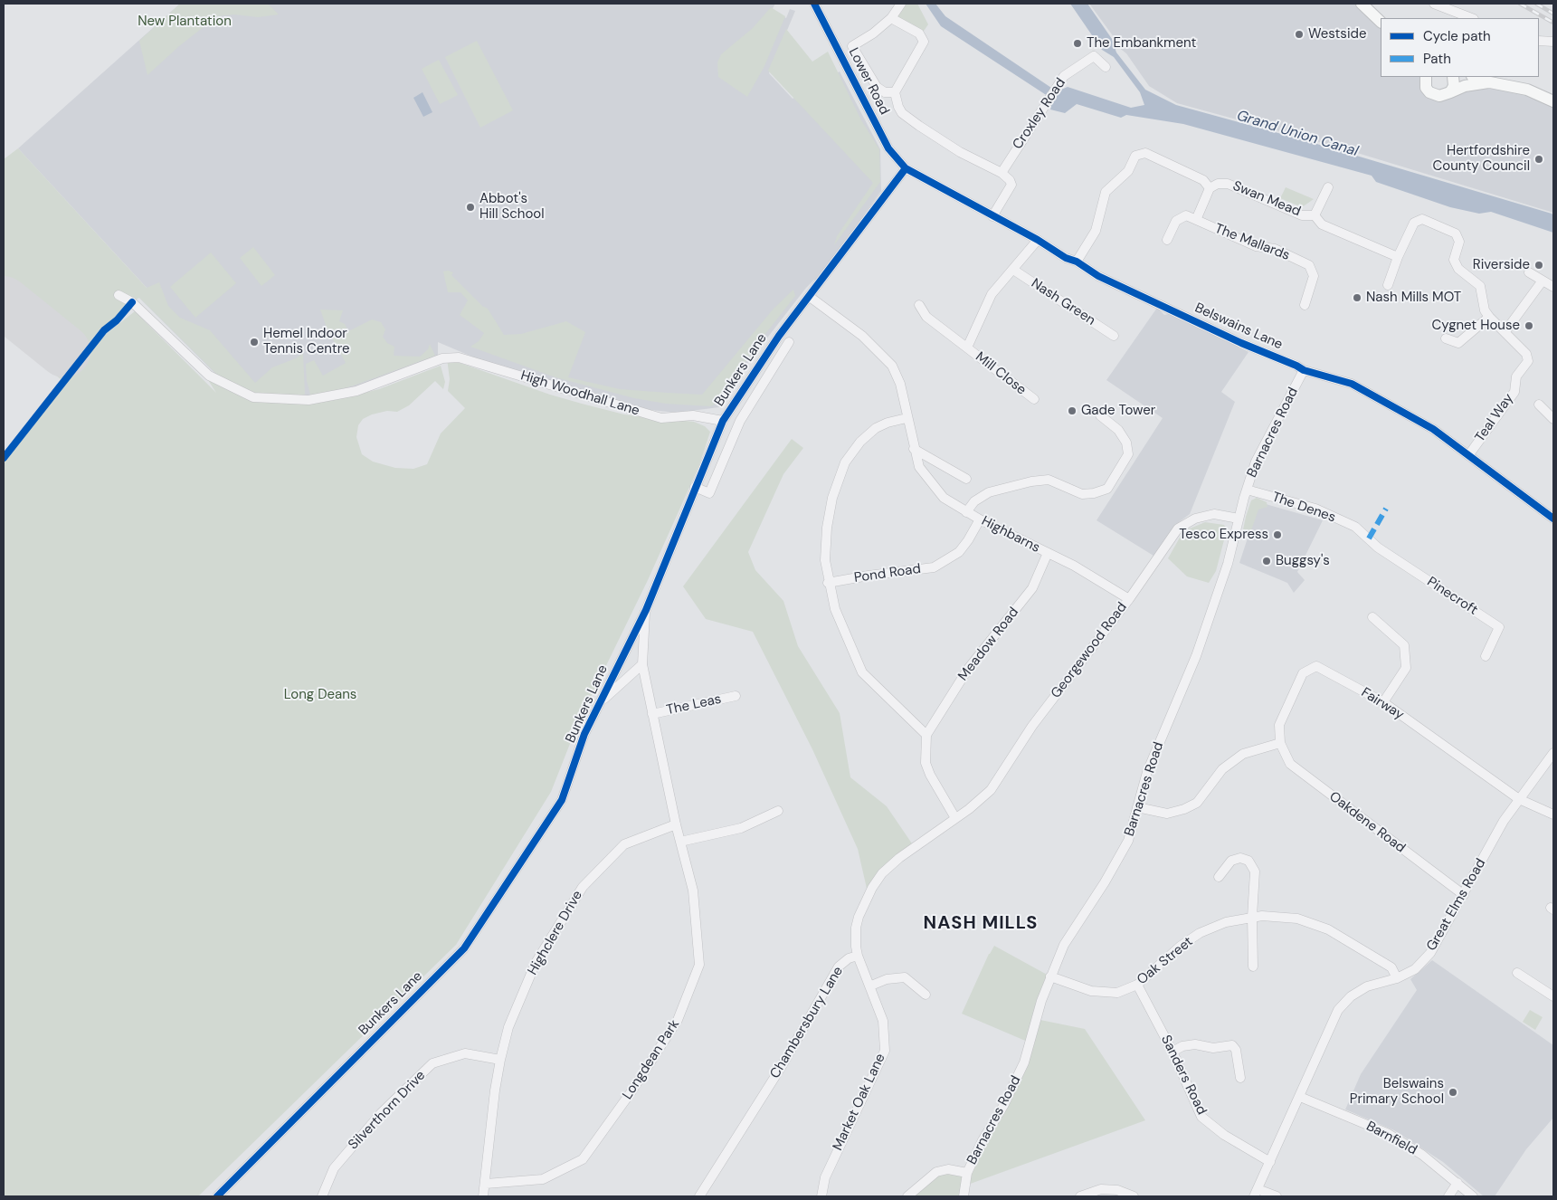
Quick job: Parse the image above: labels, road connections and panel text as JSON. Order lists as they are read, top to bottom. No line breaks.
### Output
{"streets":{"street":["Lower Road","Croxley Road","Swan Mead","The Mallards","Nash Green","Belswains Lane","Bunkers Lane","Mill Close","High Woodhall Lane","Teal Way","Barnacres Road","The Denes","Highbarns","Pond Road","Pinecroft","Meadow Road","Georgewood Road","Fairway","The Leas","Oakdene Road","Great Elms Road","Highclere Drive","Oak Street","Chambersbury Lane","Longdean Park","Sanders Road","Market Oak Lane","Silverthorn Drive","Barnfield"]},"crossings":[["Lower Road","Belswains Lane"],["Lower Road","Bunkers Lane"],["Nash Green","Mill Close"],["Belswains Lane","Bunkers Lane"],["Belswains Lane","Mill Close"],["Belswains Lane","Teal Way"],["Belswains Lane","Barnacres Road"],["Bunkers Lane","High Woodhall Lane"],["Bunkers Lane","Longdean Park"],["Barnacres Road","The Denes"],["Barnacres Road","Georgewood Road"],["Barnacres Road","Oak Street"],["The Denes","Pinecroft"],["Highbarns","Pond Road"],["Highbarns","Meadow Road"],["Highbarns","Georgewood Road"],["Georgewood Road","Chambersbury Lane"],["Fairway","Oakdene Road"],["Fairway","Great Elms Road"],["The Leas","Longdean Park"],["Oakdene Road","Great Elms Road"],["Great Elms Road","Oak Street"],["Great Elms Road","Sanders Road"],["Great Elms Road","Barnfield"],["Highclere Drive","Longdean Park"],["Highclere Drive","Silverthorn Drive"],["Oak Street","Sanders Road"],["Chambersbury Lane","Market Oak Lane"]],"districts":["NASH MILLS"],"water":["Grand Union Canal"],"parks":["New Plantation","Long Deans"],"places":["Westside","The Embankment","Hertfordshire County Council","Abbot's Hill School","Riverside","Nash Mills MOT","Cygnet House","Hemel Indoor Tennis Centre","Gade Tower","Tesco Express","Buggsy's","Belswains Primary School"],"legend":["Cycle path","Path"]}
